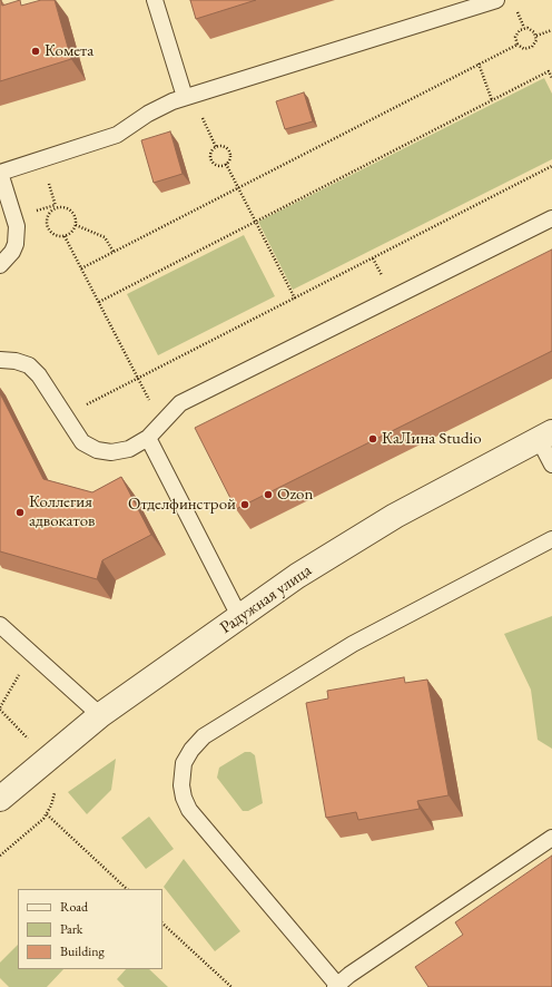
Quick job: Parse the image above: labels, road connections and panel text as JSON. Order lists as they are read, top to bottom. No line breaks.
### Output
{"streets":{"street":["Радужная улица"]},"places":["Комета","КаЛина Studio","Ozon","Отделфинстрой","Коллегия адвокатов"],"legend":["Road","Park","Building"]}
